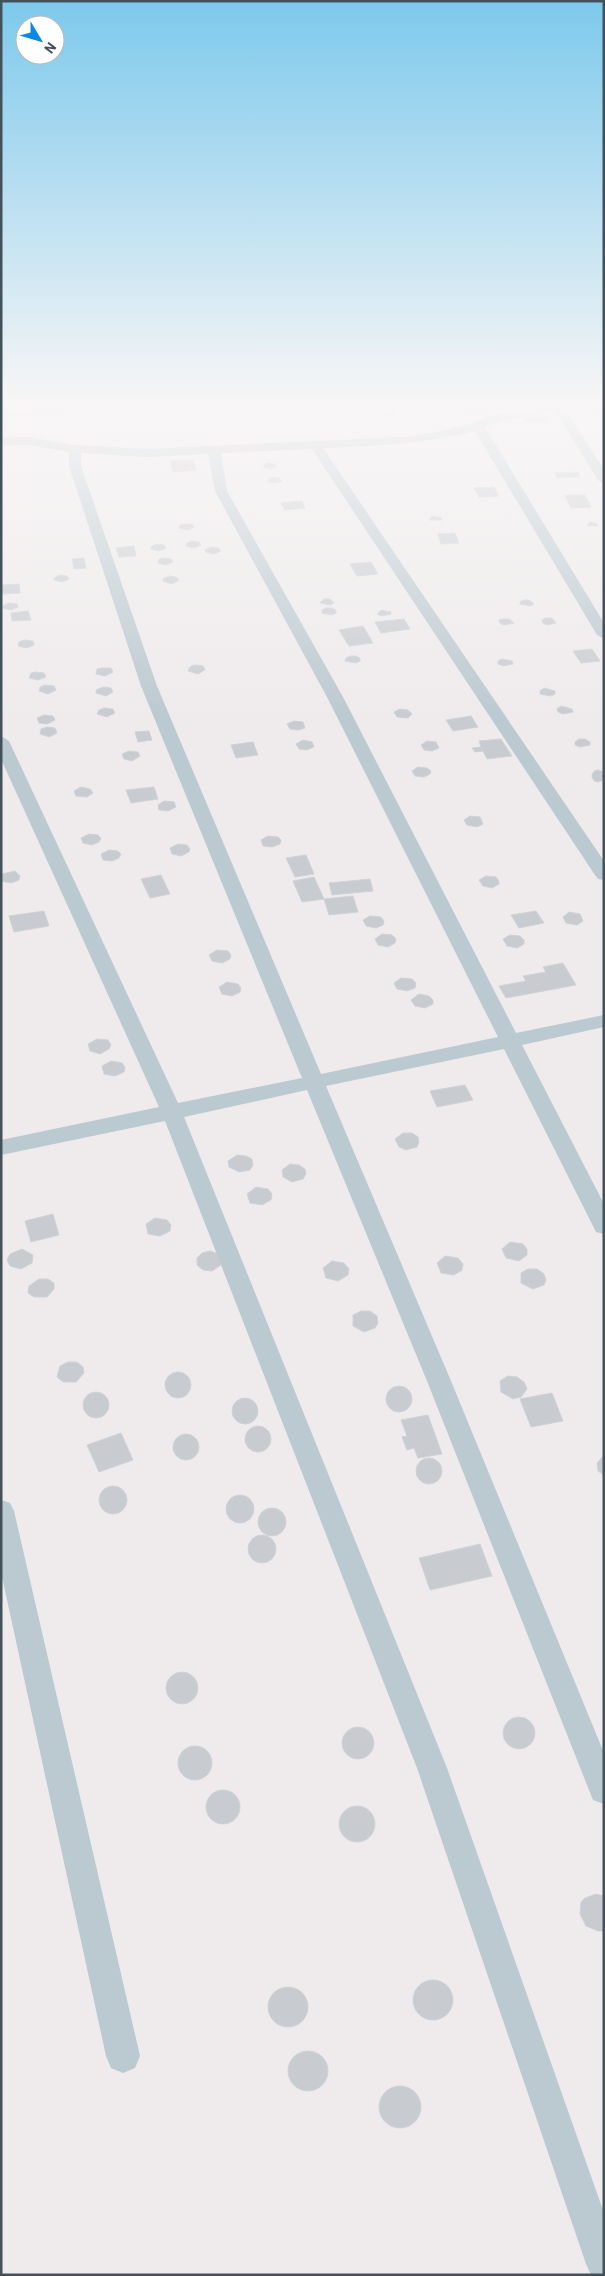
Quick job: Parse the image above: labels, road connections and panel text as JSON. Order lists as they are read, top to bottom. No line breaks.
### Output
{"north":"bottom right"}
